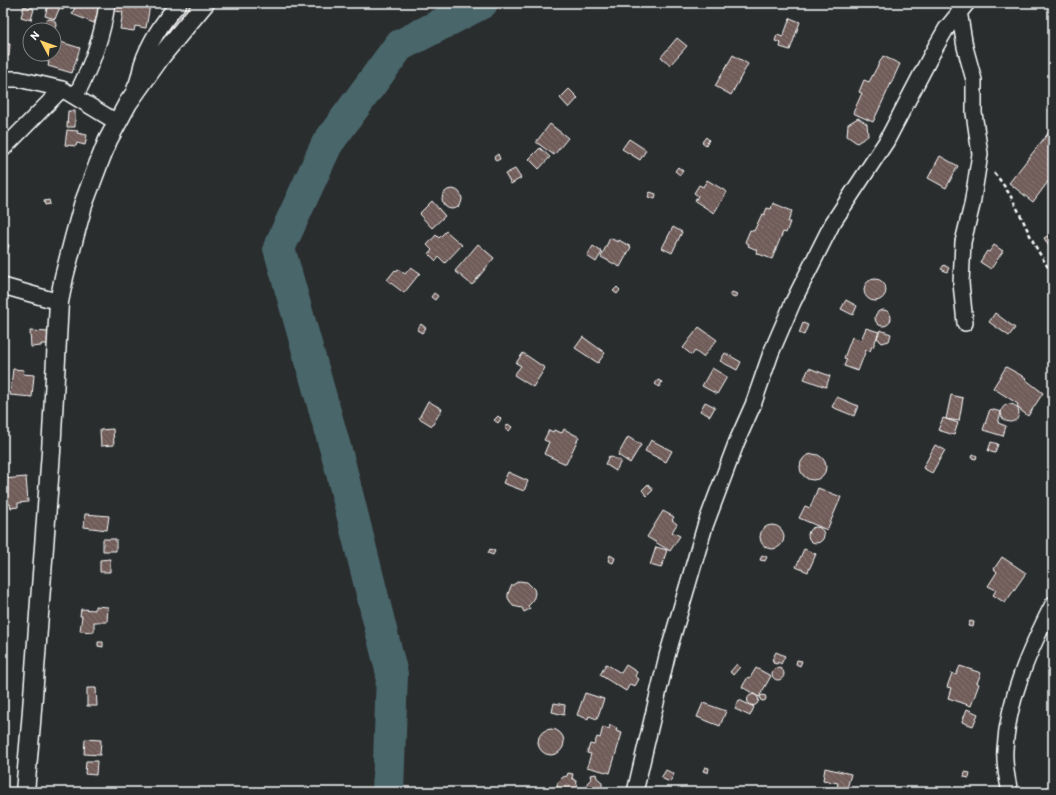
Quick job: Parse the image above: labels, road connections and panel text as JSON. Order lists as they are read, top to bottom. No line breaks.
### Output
{"north":"top left"}
